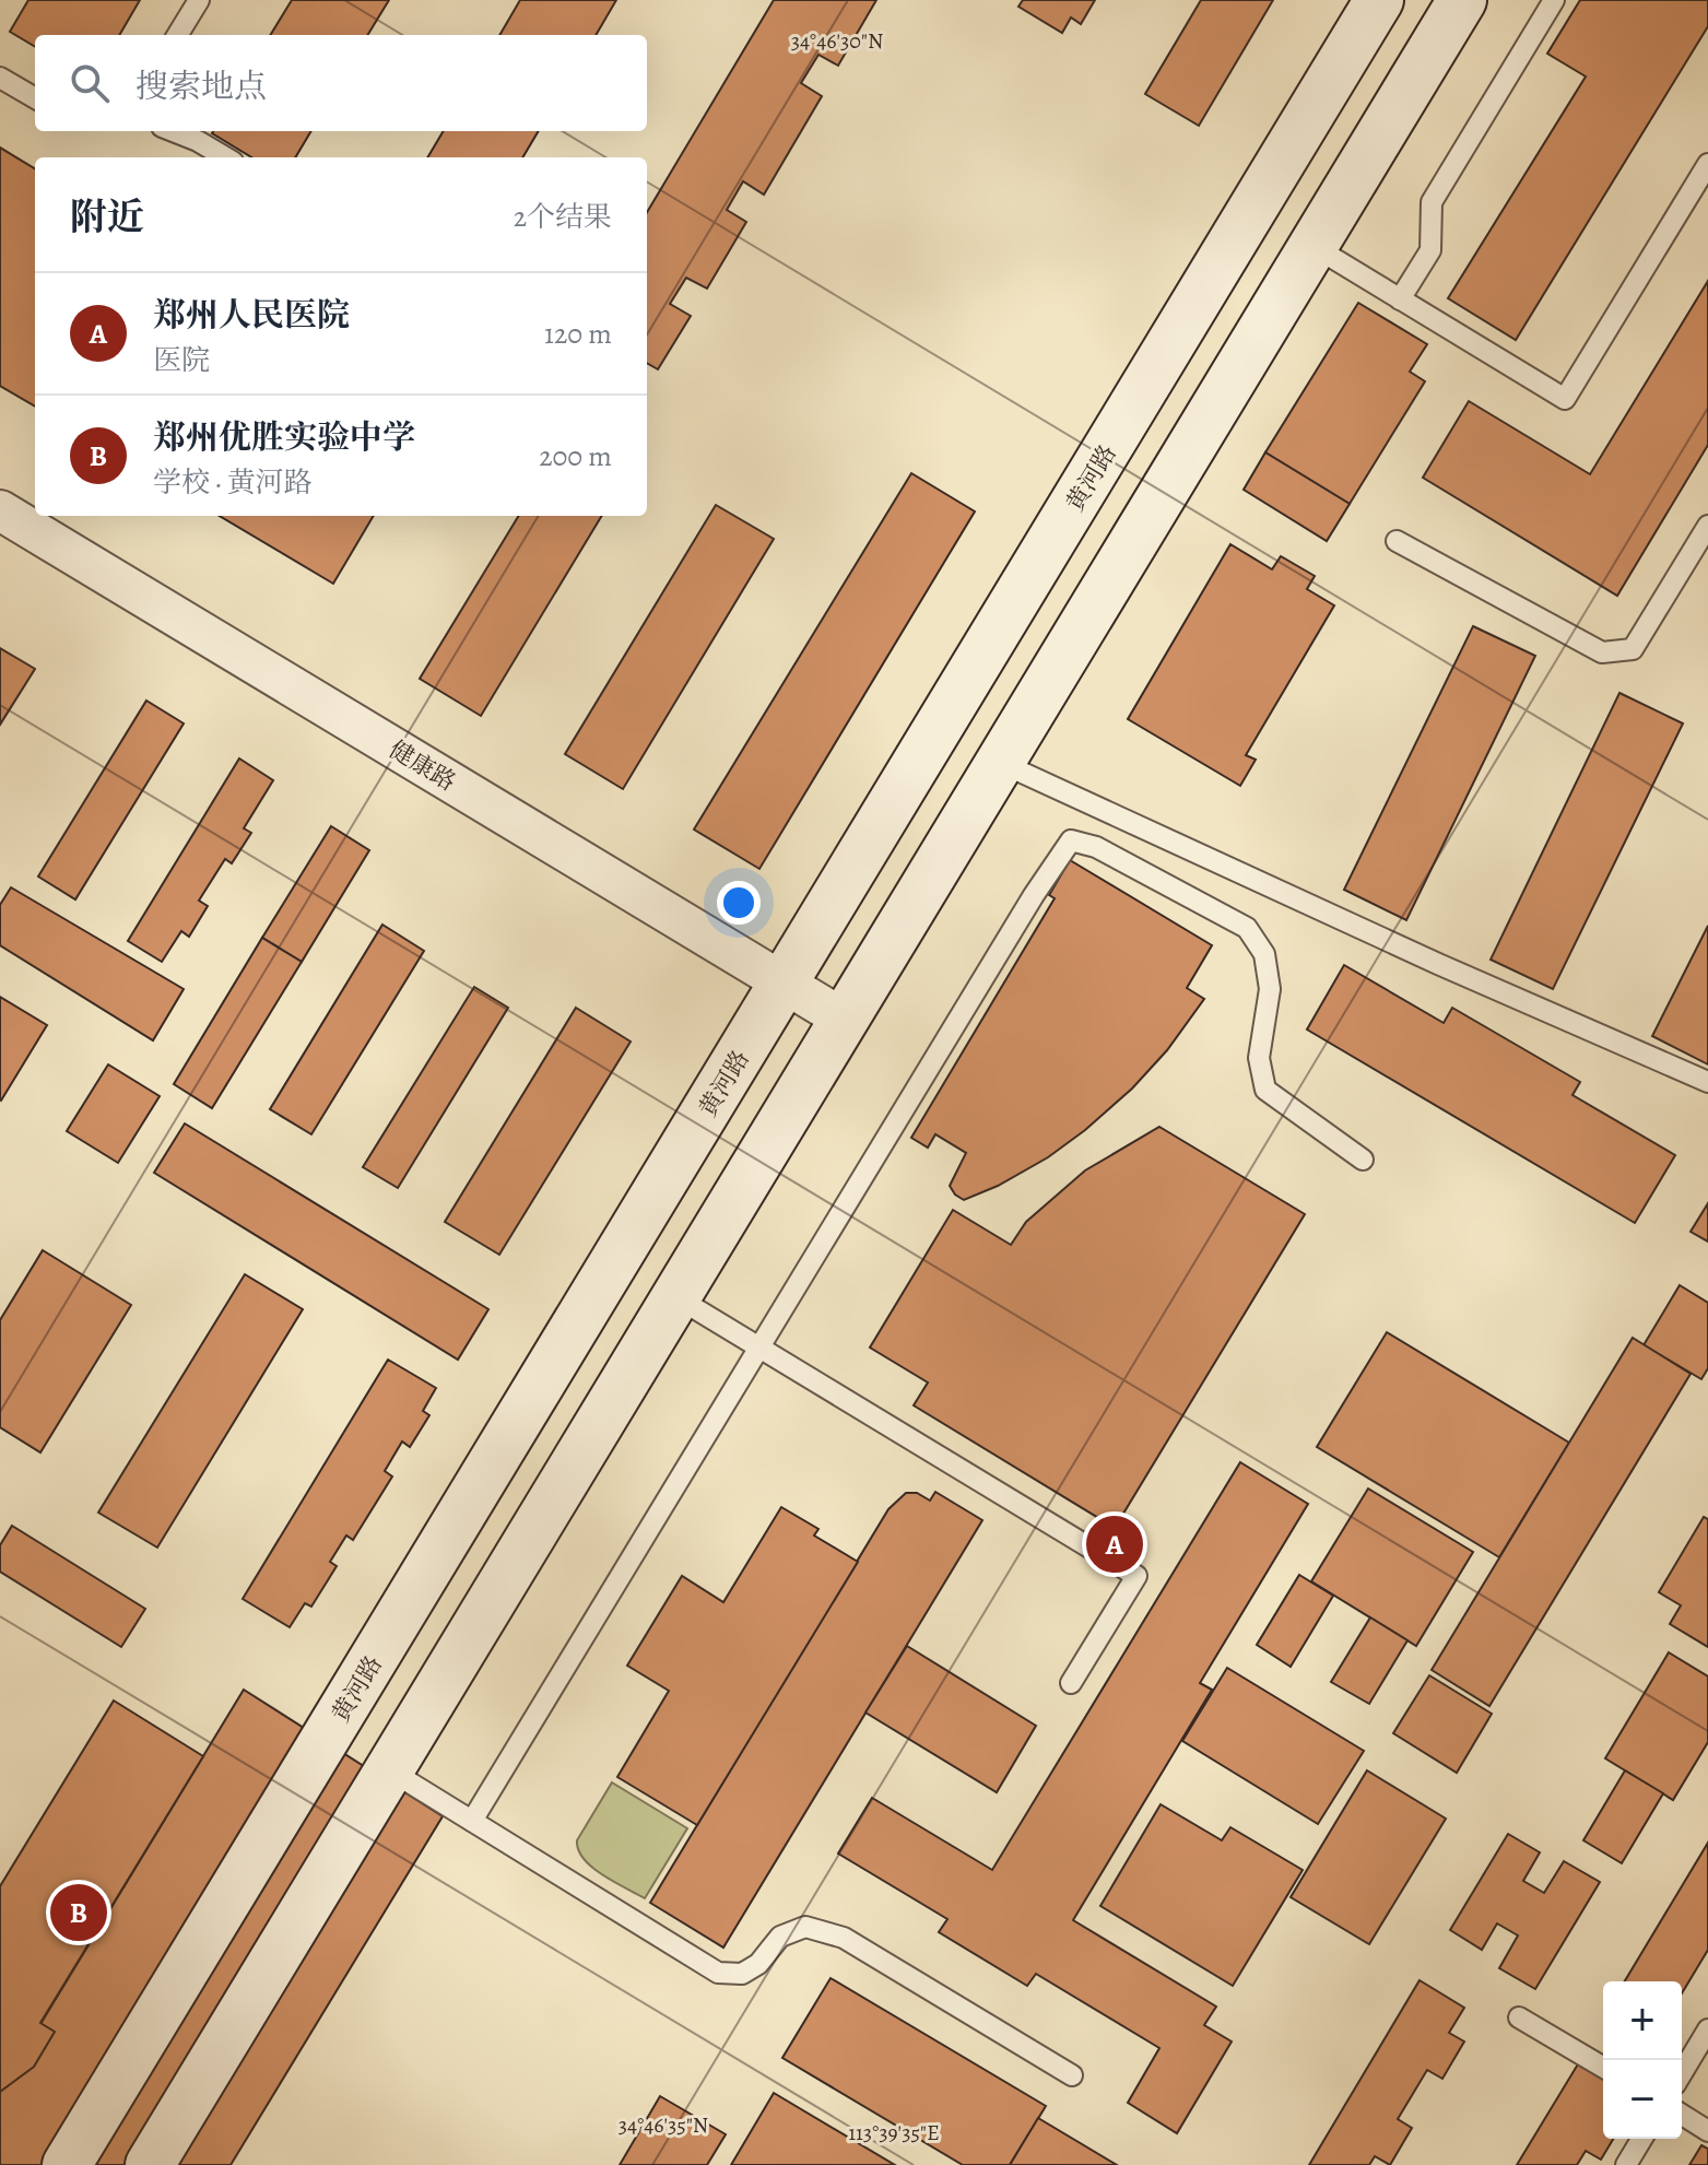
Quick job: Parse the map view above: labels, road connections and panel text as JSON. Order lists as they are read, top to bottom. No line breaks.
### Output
{"streets":{"main road":["黄河路"],"street":["健康路"]},"crossings":[["黄河路","健康路"]],"page":{"search":"搜索地点","heading":["附近","2个结果"],"list":[{"mark":"A","name":"郑州人民医院","note":"医院","value":"120 m"},{"mark":"B","name":"郑州优胜实验中学","note":"学校 · 黄河路","value":"200 m"}],"pins":["A","B"],"map_buttons":["+","−"]},"coordinates":["34°46'30\"N","34°46'35\"N","113°39'35\"E"]}
